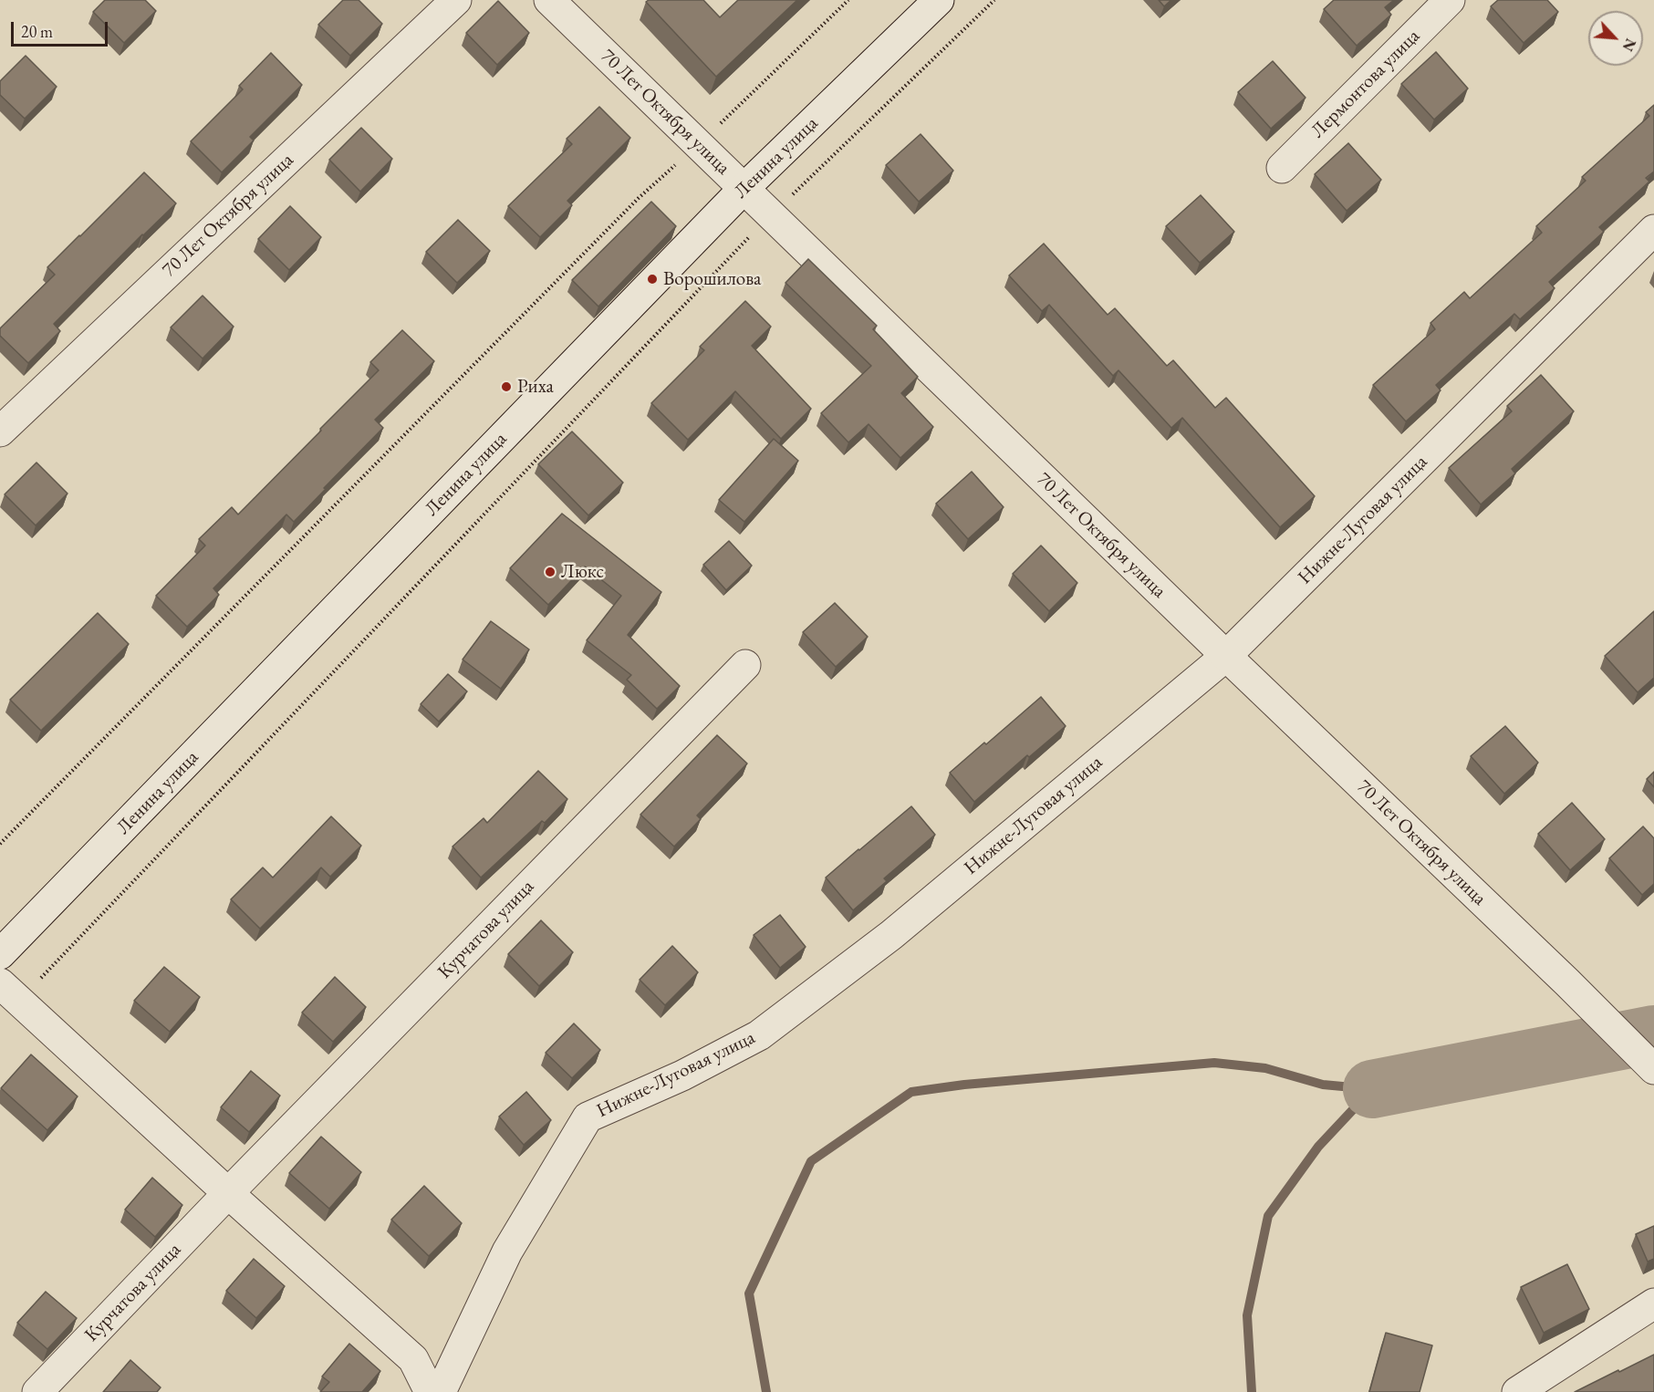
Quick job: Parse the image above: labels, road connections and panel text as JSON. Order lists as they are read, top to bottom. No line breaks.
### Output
{"streets":{"street":["Лермонтова улица","70 Лет Октября улица","Ленина улица","Нижне-Луговая улица","Курчатова улица"]},"crossings":[["70 Лет Октября улица","Ленина улица"],["70 Лет Октября улица","Нижне-Луговая улица"]],"places":["Ворошилова","Риха","Люкс"],"scale_bar":"20 m","north":"bottom right"}
